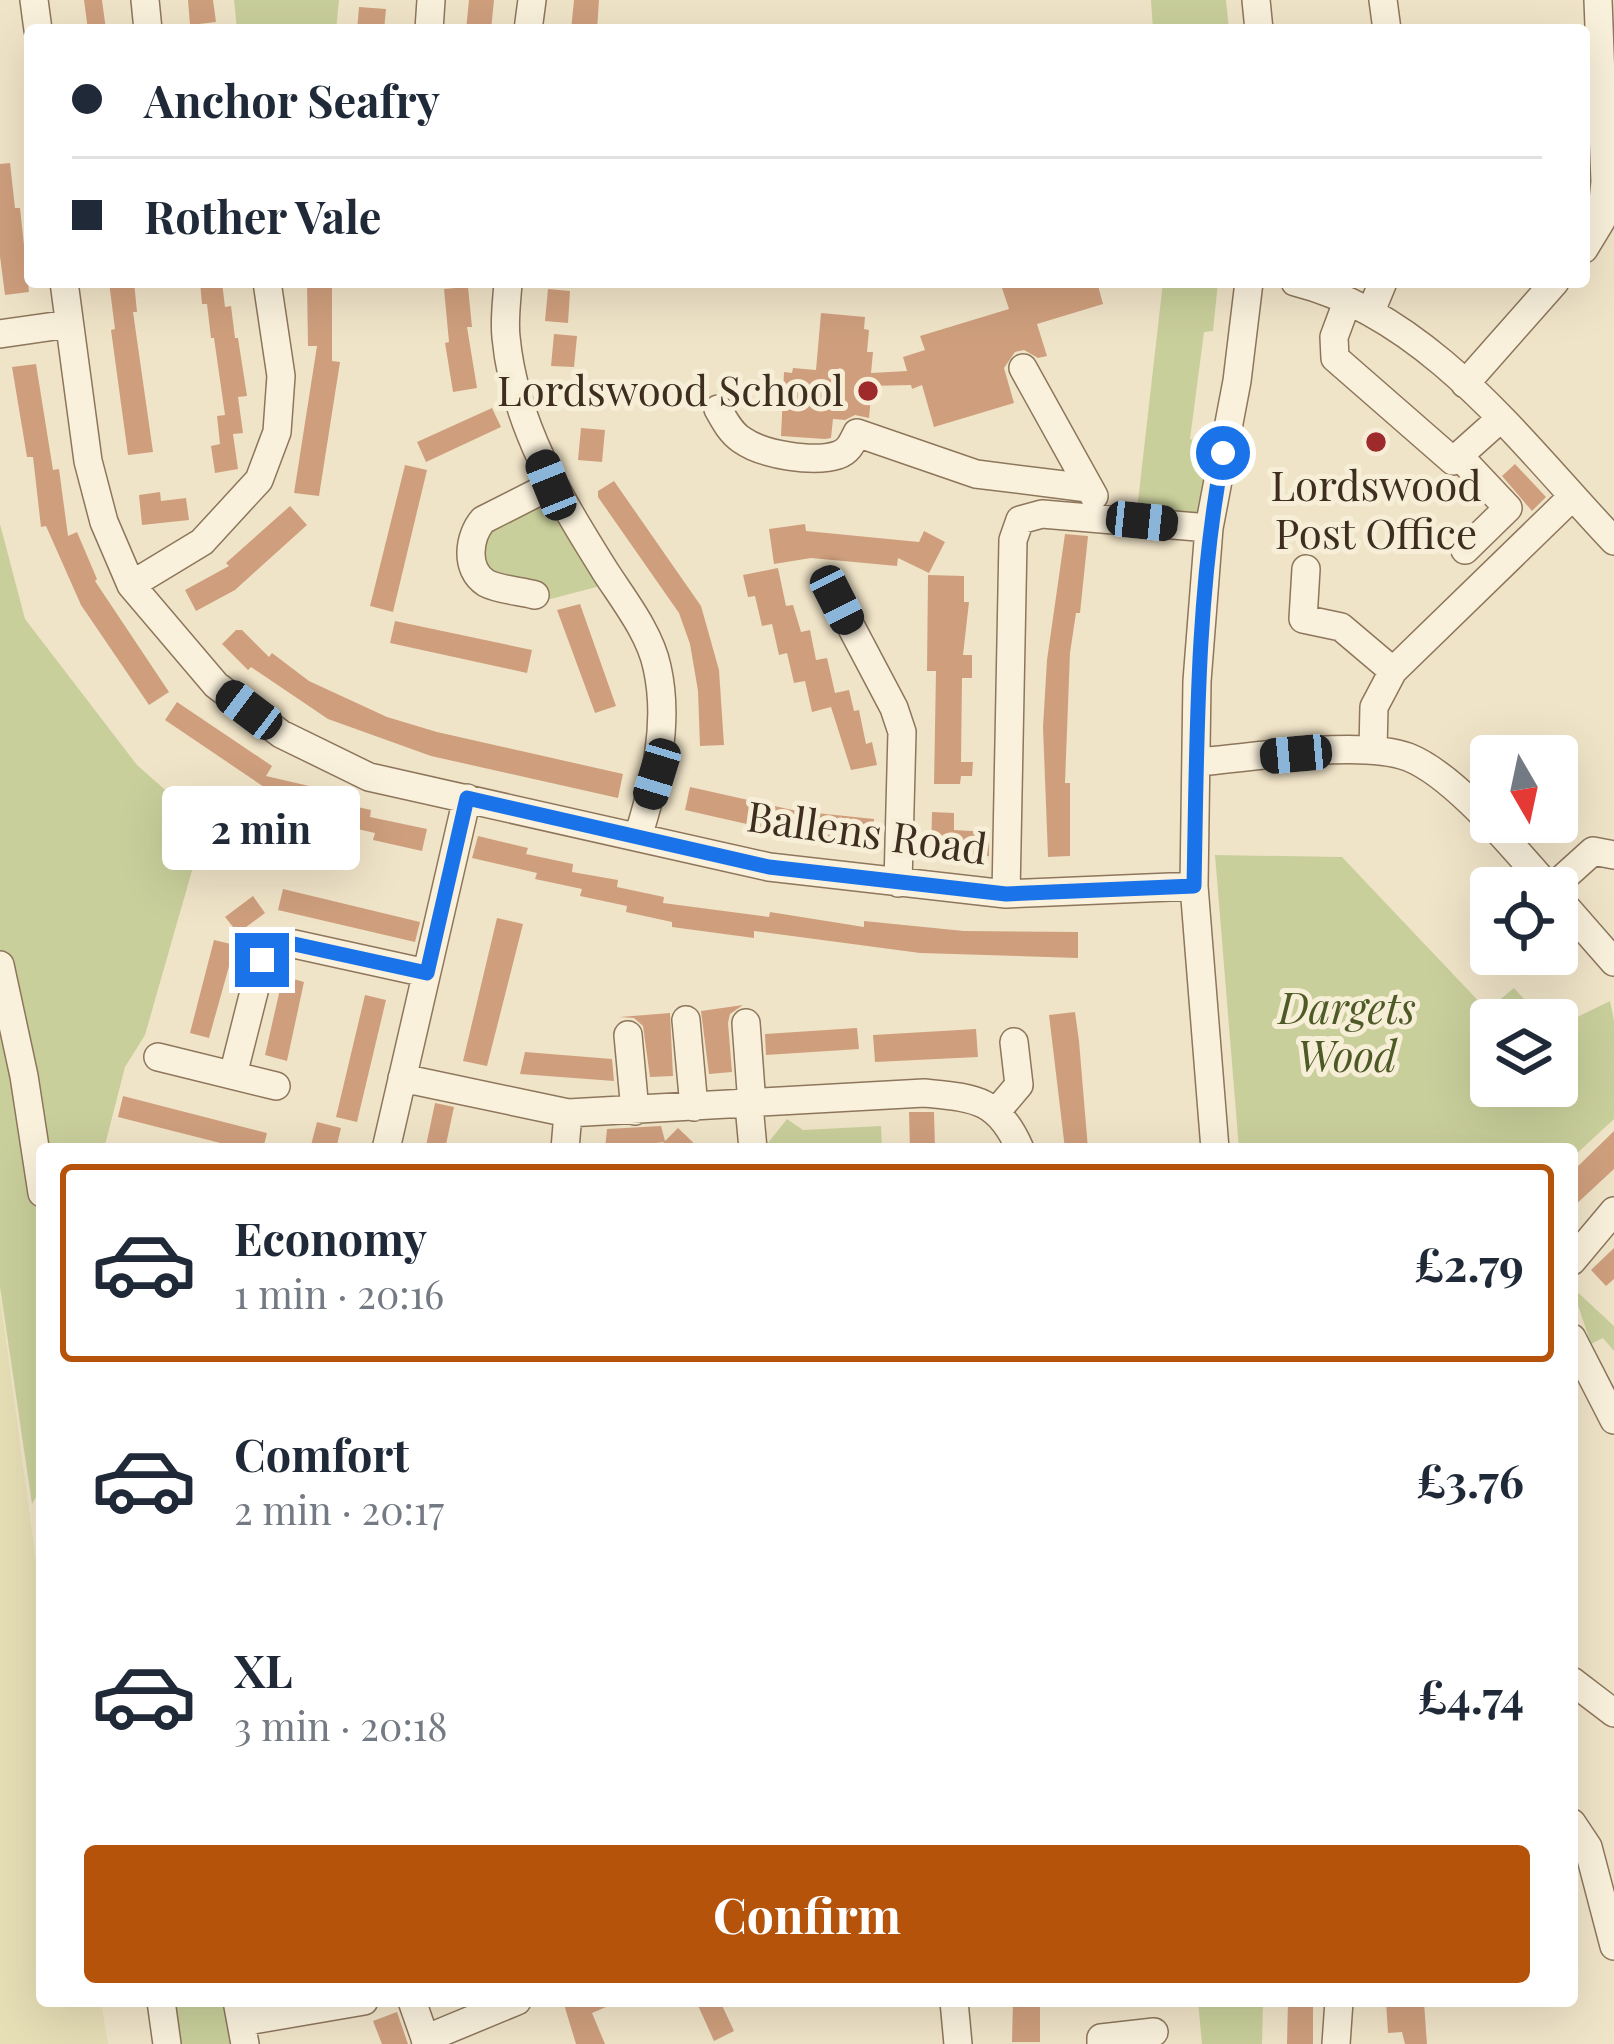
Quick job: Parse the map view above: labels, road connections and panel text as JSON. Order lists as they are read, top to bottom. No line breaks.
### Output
{"streets":{"street":["Ballens Road"]},"parks":["Dargets Wood"],"places":["Lordswood School","Lordswood Post Office"],"north":"bottom","page":{"banner":["Anchor Seafry","Rother Vale"],"bubble":"2 min","list":[{"name":"Economy","note":"1 min · 20:16","value":"£2.79"},{"name":"Comfort","note":"2 min · 20:17","value":"£3.76"},{"name":"XL","note":"3 min · 20:18","value":"£4.74"}],"buttons":"Confirm"}}
